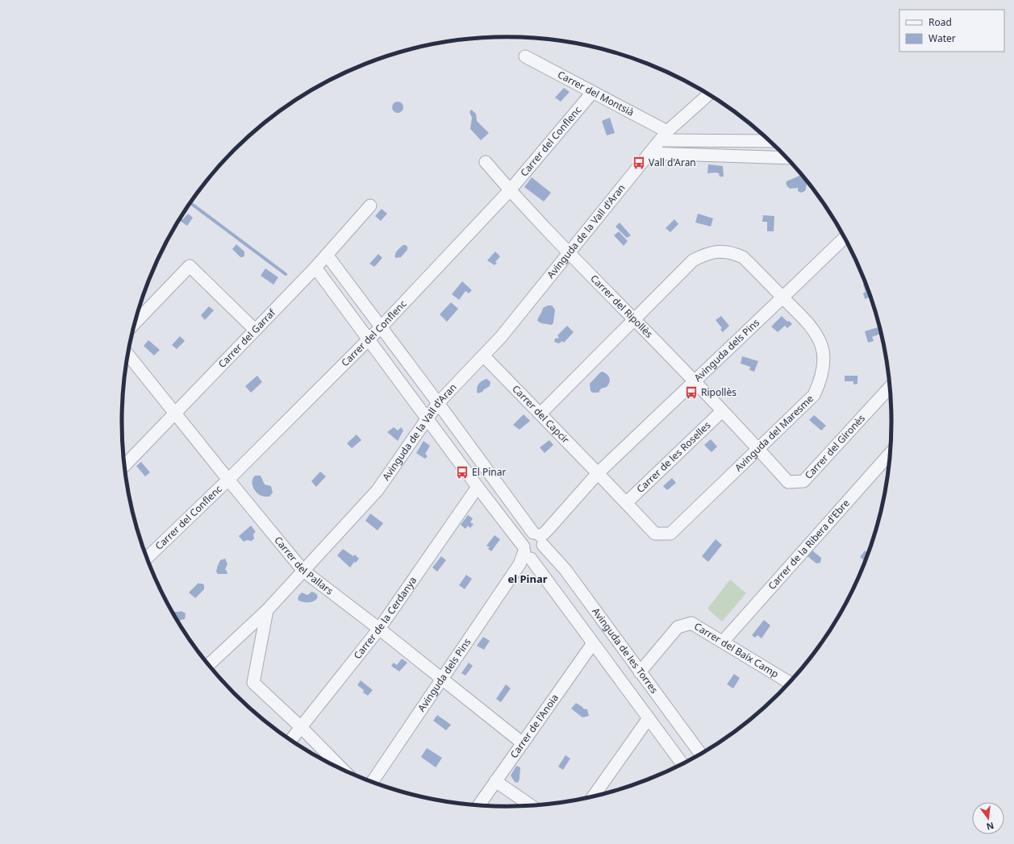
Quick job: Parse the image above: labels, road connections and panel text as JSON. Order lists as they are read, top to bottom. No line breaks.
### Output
{"streets":{"street":["Carrer del Montsià","Carrer del Conflenc","Avinguda de la Vall d'Aran","Carrer del Ripollès","Carrer del Garraf","Avinguda dels Pins","Carrer del Capcir","Avinguda del Maresme","Carrer del Gironès","Carrer de les Roselles","Carrer de la Ribera d'Ebre","Carrer del Pallars","Carrer de la Cerdanya","Avinguda de les Torres","Carrer del Baix Camp","Carrer de l'Anoia"]},"crossings":[["Carrer del Montsià","Carrer del Conflenc"],["Carrer del Montsià","Avinguda de la Vall d'Aran"],["Carrer del Conflenc","Carrer del Ripollès"],["Carrer del Conflenc","Carrer del Pallars"],["Carrer del Conflenc","Avinguda de les Torres"],["Avinguda de la Vall d'Aran","Carrer del Ripollès"],["Avinguda de la Vall d'Aran","Carrer del Capcir"],["Avinguda de la Vall d'Aran","Carrer del Pallars"],["Avinguda de la Vall d'Aran","Avinguda de les Torres"],["Carrer del Ripollès","Avinguda dels Pins"],["Carrer del Ripollès","Avinguda del Maresme"],["Carrer del Ripollès","Carrer del Gironès"],["Carrer del Ripollès","Carrer de les Roselles"],["Carrer del Garraf","Carrer del Pallars"],["Carrer del Garraf","Avinguda de les Torres"],["Avinguda dels Pins","Carrer del Capcir"],["Avinguda dels Pins","Avinguda del Maresme"],["Avinguda dels Pins","Carrer del Pallars"],["Avinguda dels Pins","Avinguda de les Torres"],["Carrer del Capcir","Avinguda del Maresme"],["Avinguda del Maresme","Carrer del Gironès"],["Avinguda del Maresme","Carrer de les Roselles"],["Carrer de la Ribera d'Ebre","Carrer del Baix Camp"],["Carrer del Pallars","Carrer de la Cerdanya"],["Carrer del Pallars","Carrer de l'Anoia"],["Avinguda de les Torres","Carrer del Baix Camp"]],"districts":["el Pinar"],"places":{"bus stop":["Vall d'Aran","Ripollès","El Pinar"]},"legend":["Road","Water"],"north":"bottom"}
